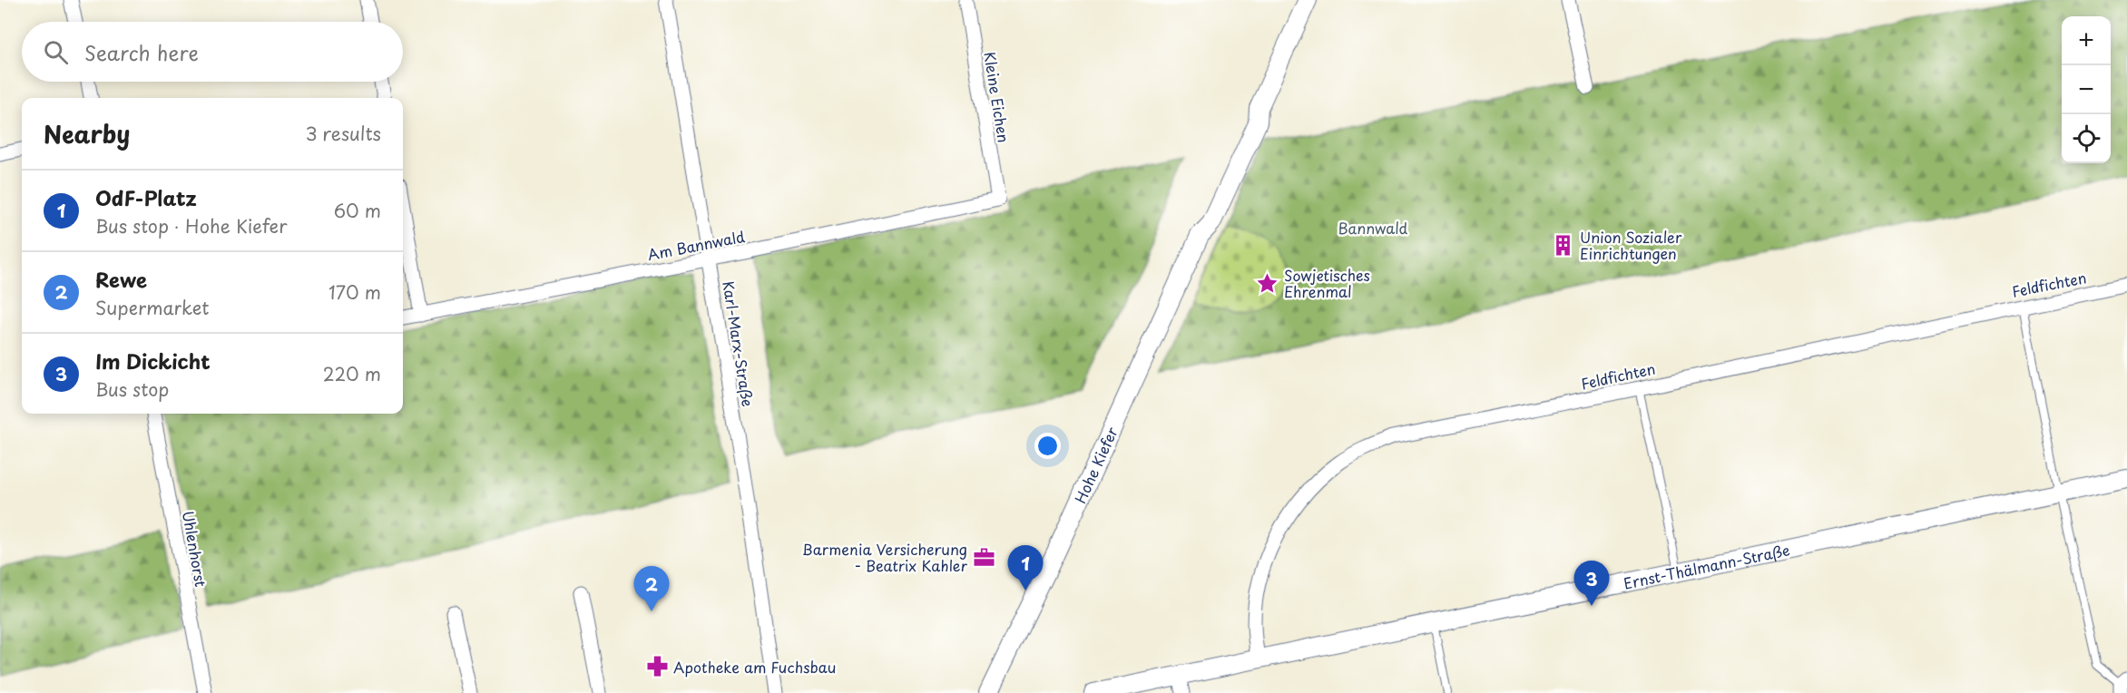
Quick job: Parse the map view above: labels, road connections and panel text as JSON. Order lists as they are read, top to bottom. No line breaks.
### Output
{"streets":{"street":["Kleine Eichen","Am Bannwald","Feldfichten","Karl-Marx-Straße","Hohe Kiefer","Uhlenhorst","Ernst-Thälmann-Straße"]},"crossings":[["Kleine Eichen","Am Bannwald"],["Am Bannwald","Karl-Marx-Straße"],["Feldfichten","Ernst-Thälmann-Straße"]],"parks":["Bannwald"],"places":{"building":["Union Sozialer Einrichtungen"],"place":["Sowjetisches Ehrenmal"],"office":["Barmenia Versicherung - Beatrix Kahler"],"pharmacy":["Apotheke am Fuchsbau"]},"page":{"map_buttons":["+","−"],"search":"Search here","heading":["Nearby","3 results"],"list":[{"mark":"1","name":"OdF-Platz","note":"Bus stop · Hohe Kiefer","value":"60 m"},{"mark":"2","name":"Rewe","note":"Supermarket","value":"170 m"},{"mark":"3","name":"Im Dickicht","note":"Bus stop","value":"220 m"}],"pins":["1","3","2"]}}
